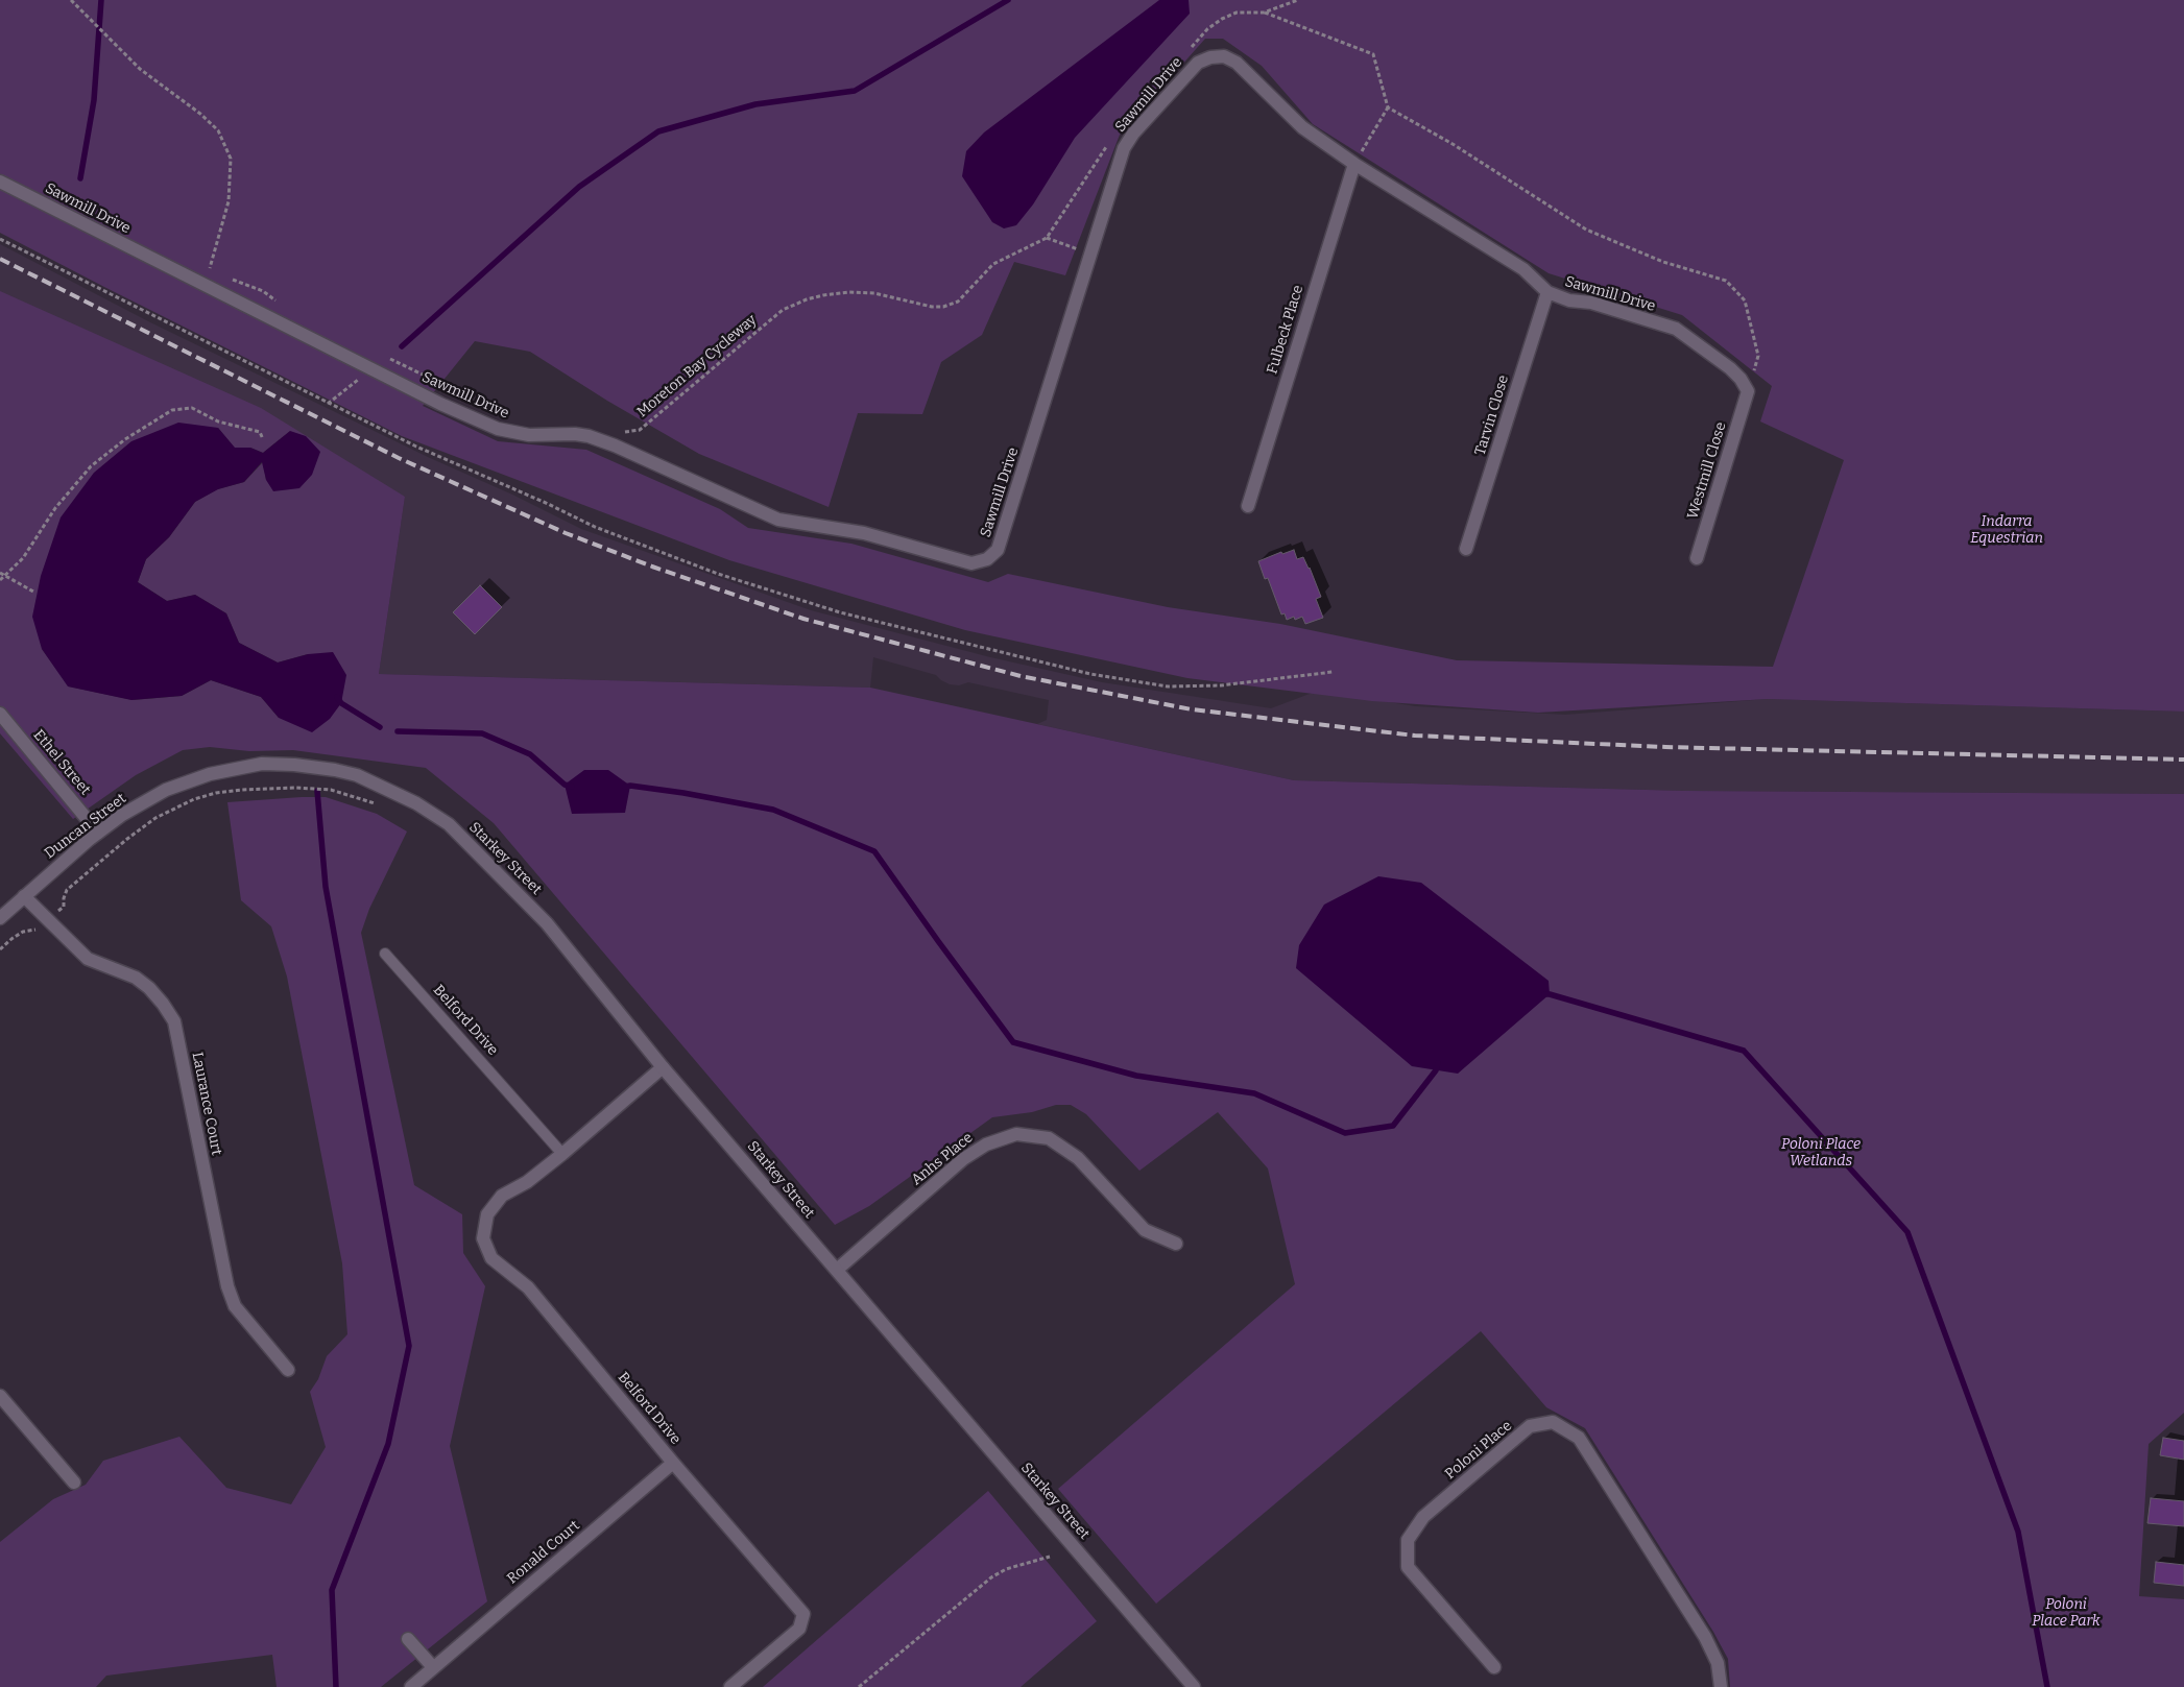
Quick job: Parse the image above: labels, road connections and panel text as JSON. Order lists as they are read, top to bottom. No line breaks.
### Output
{"streets":{"street":["Sawmill Drive","Fulbeck Place","Tarvin Close","Westmill Close","Ethel Street","Duncan Street","Starkey Street","Belford Drive","Laurance Court","Anhs Place","Poloni Place","Ronald Court"],"path":["Moreton Bay Cycleway"]},"crossings":[["Sawmill Drive","Fulbeck Place"],["Sawmill Drive","Tarvin Close"],["Sawmill Drive","Westmill Close"],["Ethel Street","Duncan Street"],["Duncan Street","Starkey Street"],["Duncan Street","Laurance Court"],["Starkey Street","Belford Drive"],["Starkey Street","Anhs Place"],["Belford Drive","Ronald Court"]],"parks":["Indarra Equestrian","Poloni Place Wetlands","Poloni Place Park"]}
